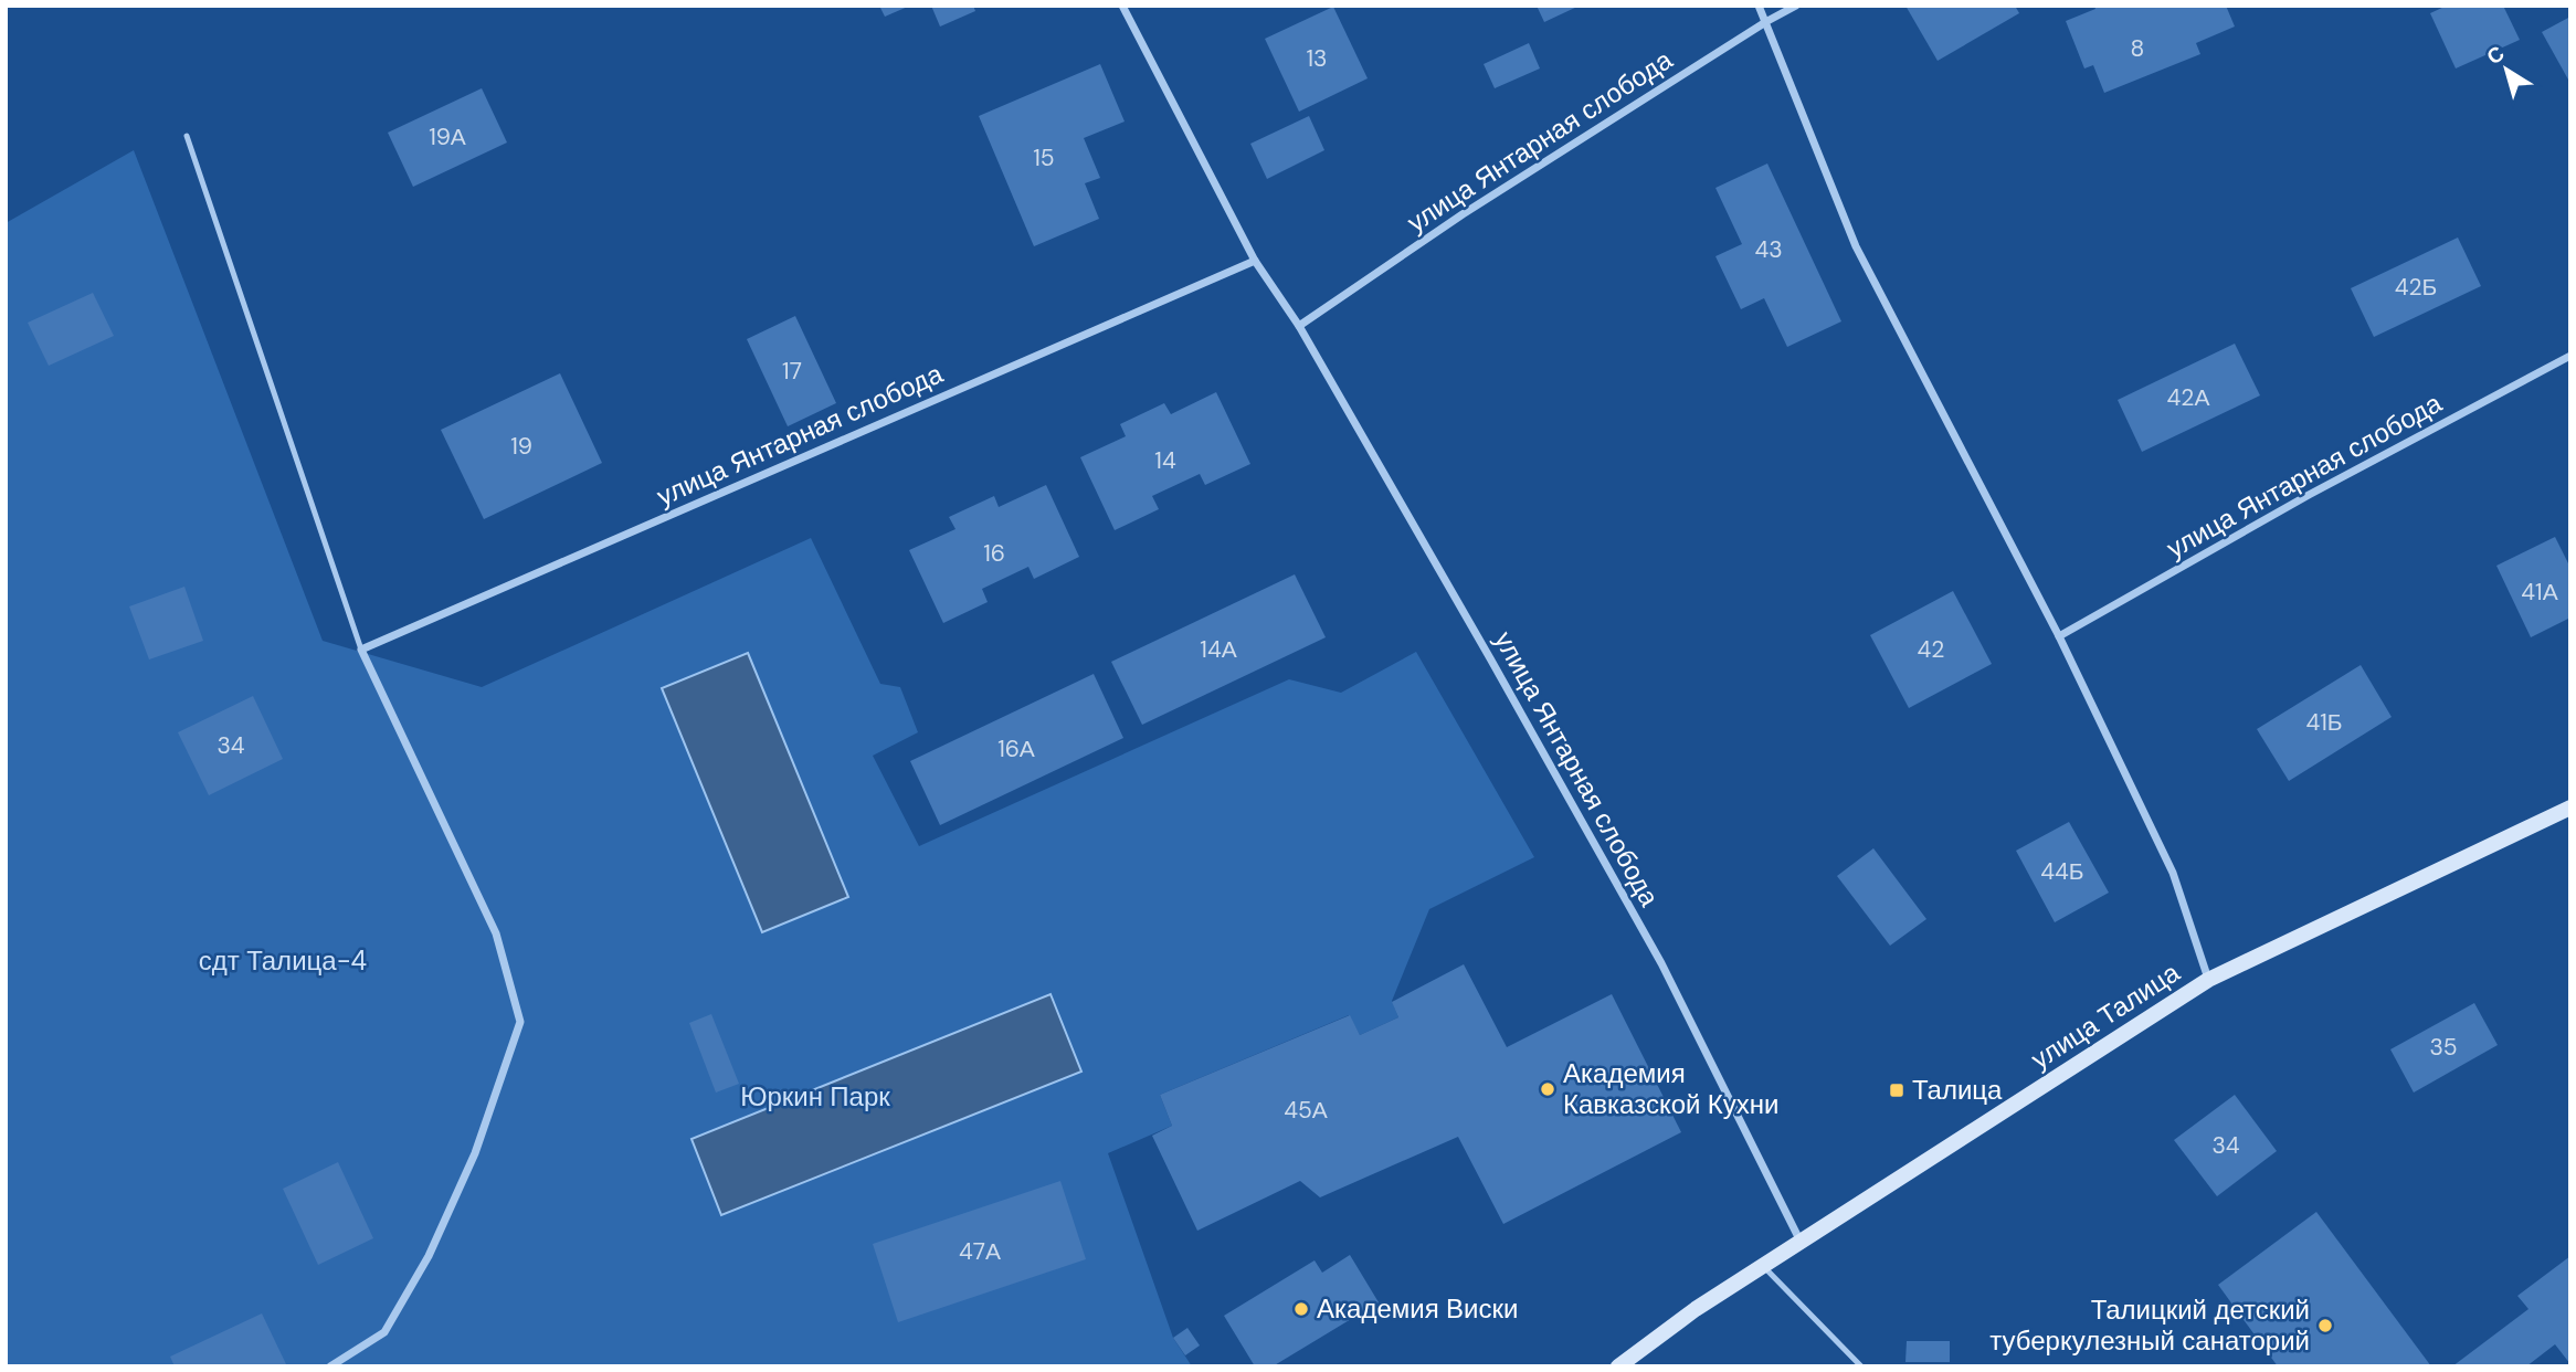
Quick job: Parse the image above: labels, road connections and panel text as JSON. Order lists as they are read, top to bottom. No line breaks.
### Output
{"streets":{"street":["улица Янтарная слобода","улица Талица"]},"crossings":[["улица Янтарная слобода","улица Талица"]],"parks":["сдт Талица-4","Юркин Парк"],"places":{"other":["Академия Кавказской Кухни","Академия Виски","Талицкий детский туберкулезный санаторий"],"transit":["Талица"]},"house_numbers":["8","13","19А","15","43","42Б","17","42А","19","14","16","41А","14А","42","41Б","34","16А","44Б","35","45А","34","47А"],"north":"top left"}
